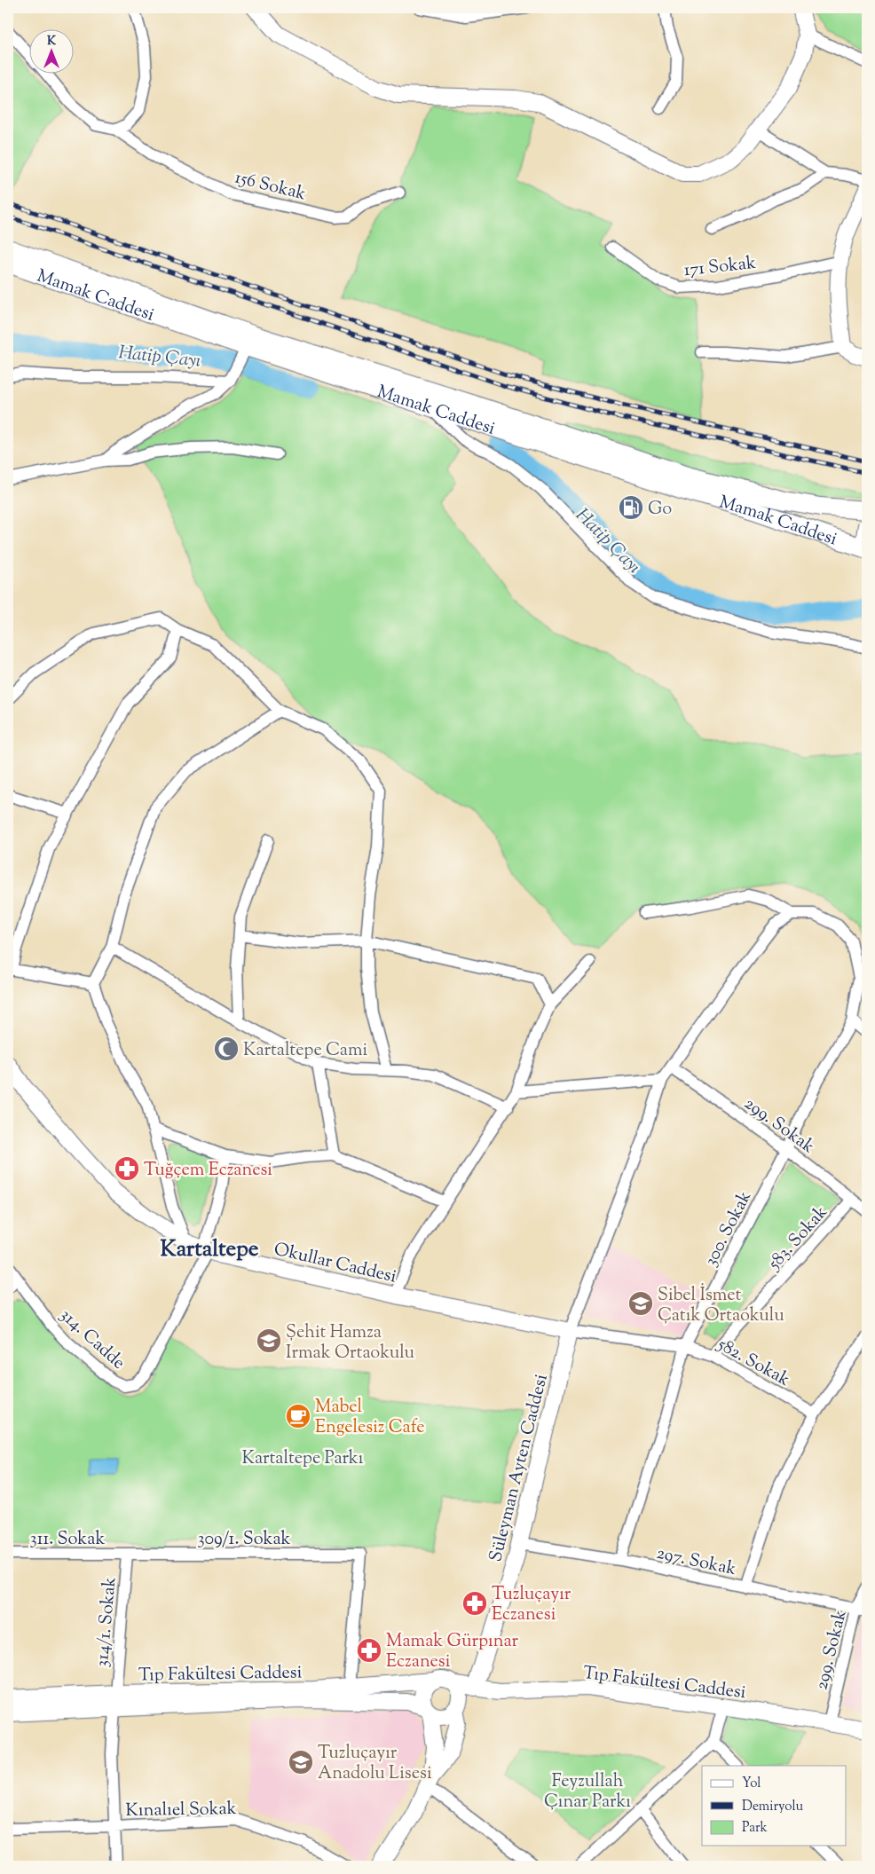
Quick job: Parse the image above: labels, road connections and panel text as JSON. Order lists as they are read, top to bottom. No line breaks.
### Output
{"streets":{"main road":["Mamak Caddesi"],"street":["156 Sokak","171 Sokak","299. Sokak","300. Sokak","583. Sokak","Okullar Caddesi","314. Cadde","582. Sokak","Süleyman Ayten Caddesi","311. Sokak","309/1. Sokak","297. Sokak","314/1. Sokak","Tıp Fakültesi Caddesi","Kınalıel Sokak"]},"crossings":[["299. Sokak","300. Sokak"],["299. Sokak","583. Sokak"],["299. Sokak","297. Sokak"],["299. Sokak","Tıp Fakültesi Caddesi"],["300. Sokak","582. Sokak"],["300. Sokak","297. Sokak"],["583. Sokak","582. Sokak"],["Okullar Caddesi","314. Cadde"],["Okullar Caddesi","582. Sokak"],["Okullar Caddesi","Süleyman Ayten Caddesi"],["582. Sokak","Süleyman Ayten Caddesi"],["Süleyman Ayten Caddesi","297. Sokak"],["Süleyman Ayten Caddesi","Tıp Fakültesi Caddesi"],["311. Sokak","309/1. Sokak"],["311. Sokak","314/1. Sokak"],["309/1. Sokak","314/1. Sokak"],["309/1. Sokak","Tıp Fakültesi Caddesi"],["314/1. Sokak","Tıp Fakültesi Caddesi"],["314/1. Sokak","Kınalıel Sokak"]],"districts":["Kartaltepe"],"water":["Hatip Çayı"],"parks":["Kartaltepe Parkı","Feyzullah Çınar Parkı"],"places":{"fuel station":["Go"],"mosque":["Kartaltepe Cami"],"pharmacy":["Tuğçem Eczanesi","Tuzluçayır Eczanesi","Mamak Gürpınar Eczanesi"],"school or university":["Sibel İsmet Çatık Ortaokulu","Şehit Hamza Irmak Ortaokulu","Tuzluçayır Anadolu Lisesi"],"cafe":["Mabel Engelesiz Cafe"]},"legend":["Yol","Demiryolu","Park"],"north":"top"}
